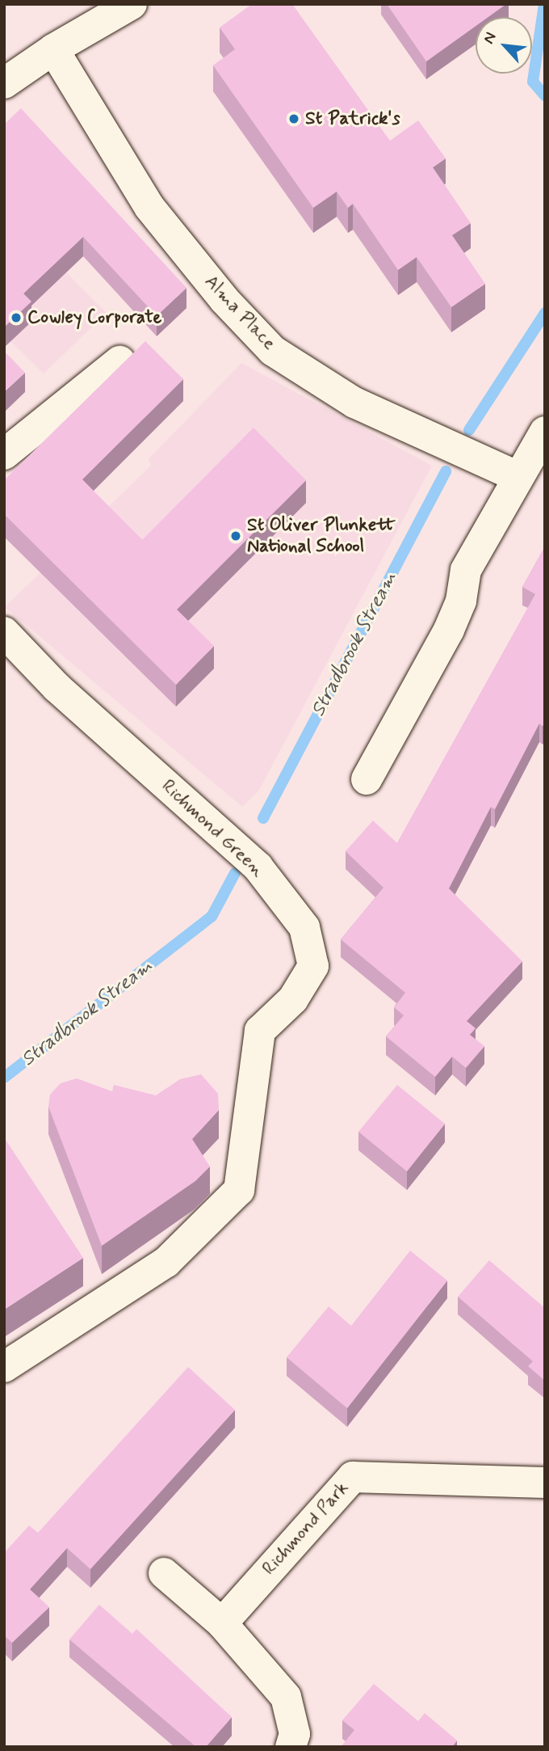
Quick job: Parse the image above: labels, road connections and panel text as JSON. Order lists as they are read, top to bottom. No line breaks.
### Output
{"streets":{"street":["Alma Place","Richmond Green","Richmond Park"]},"water":["Stradbrook Stream"],"places":["St Patrick's","Cowley Corporate","St Oliver Plunkett National School"],"north":"top left"}
